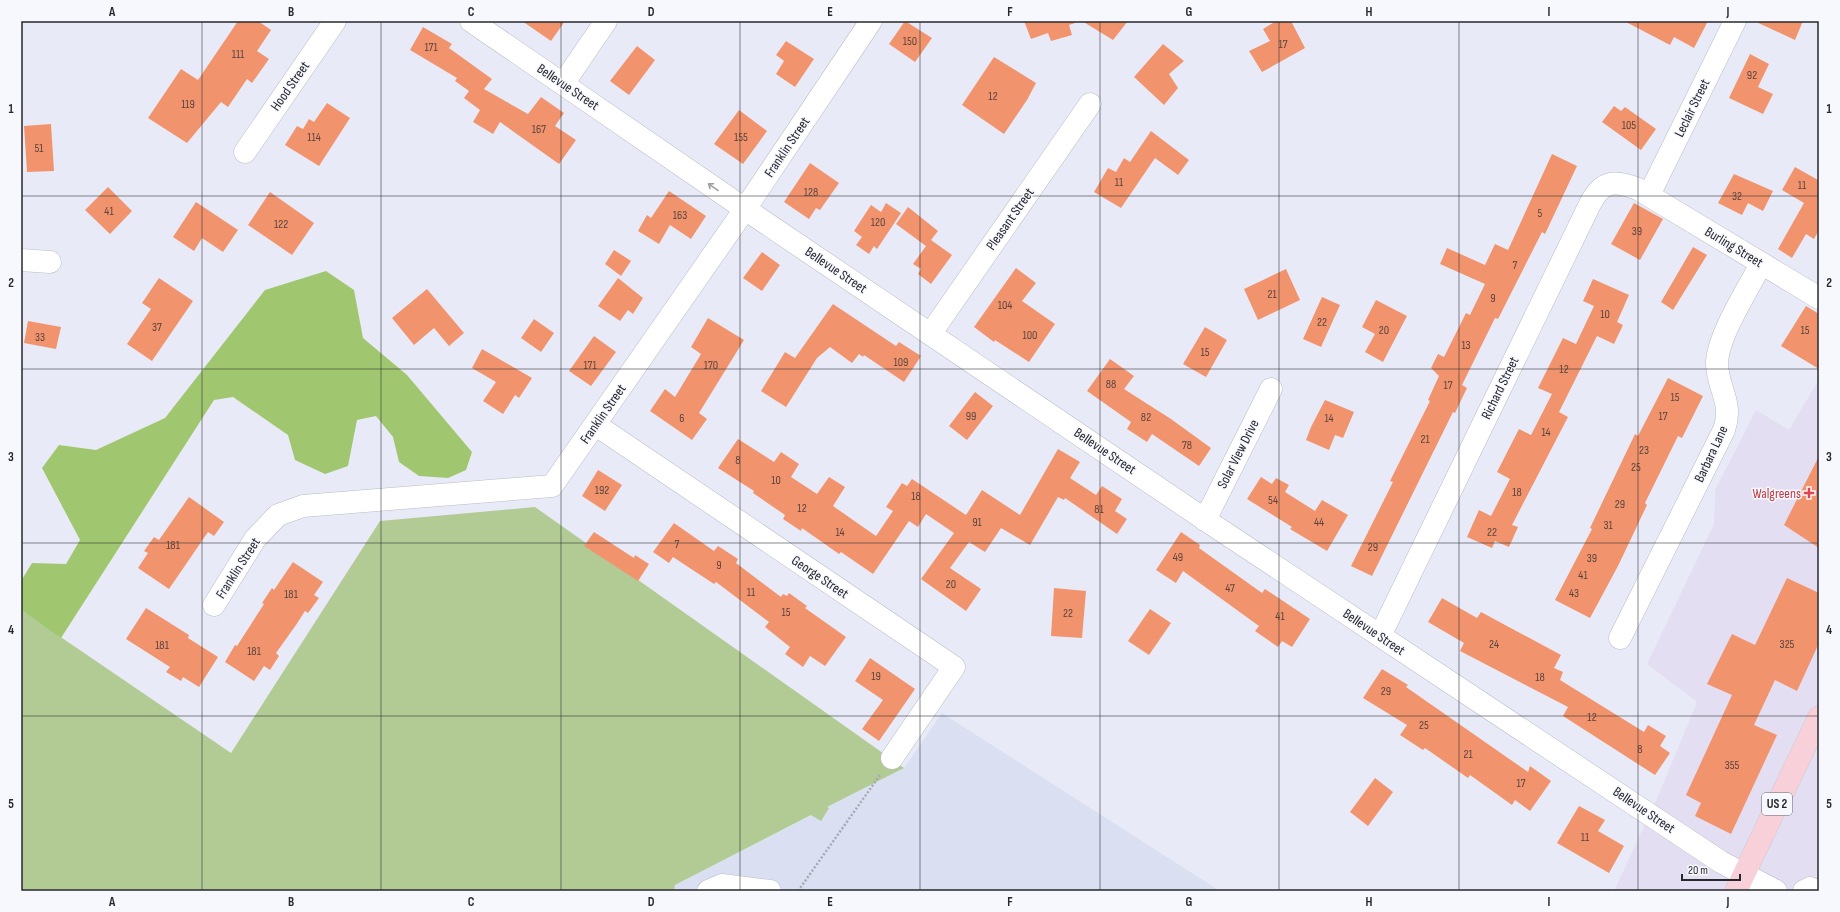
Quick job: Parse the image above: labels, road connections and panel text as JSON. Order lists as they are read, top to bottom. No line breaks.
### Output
{"streets":{"main road":["US 2"],"street":["Hood Street","Bellevue Street","Leclair Street","Franklin Street","Pleasant Street","Burling Street","Richard Street","Solar View Drive","Barbara Lane","George Street"]},"crossings":[["Bellevue Street","Franklin Street"],["Bellevue Street","Pleasant Street"],["Bellevue Street","Richard Street"],["Bellevue Street","Solar View Drive"],["Bellevue Street","US 2"],["Leclair Street","Burling Street"],["Leclair Street","Richard Street"],["Franklin Street","George Street"],["Burling Street","Richard Street"],["Burling Street","Barbara Lane"]],"places":{"health":["Walgreens"]},"house_numbers":["150","17","171","111","92","12","119","105","167","114","155","51","11","11","128","32","41","5","163","120","122","39","7","21","9","104","10","22","37","20","15","100","33","13","15","109","171","170","12","88","17","15","99","17","82","6","14","14","21","78","23","8","25","10","192","18","18","54","29","12","81","91","44","31","14","22","7","181","29","49","39","9","41","20","47","11","43","181","15","22","41","24","325","181","181","19","18","29","12","25","8","21","355","17","11"],"scale_bar":"20 m","grid":{"columns":["A","B","C","D","E","F","G","H","I","J"],"rows":["1","2","3","4","5"]}}
